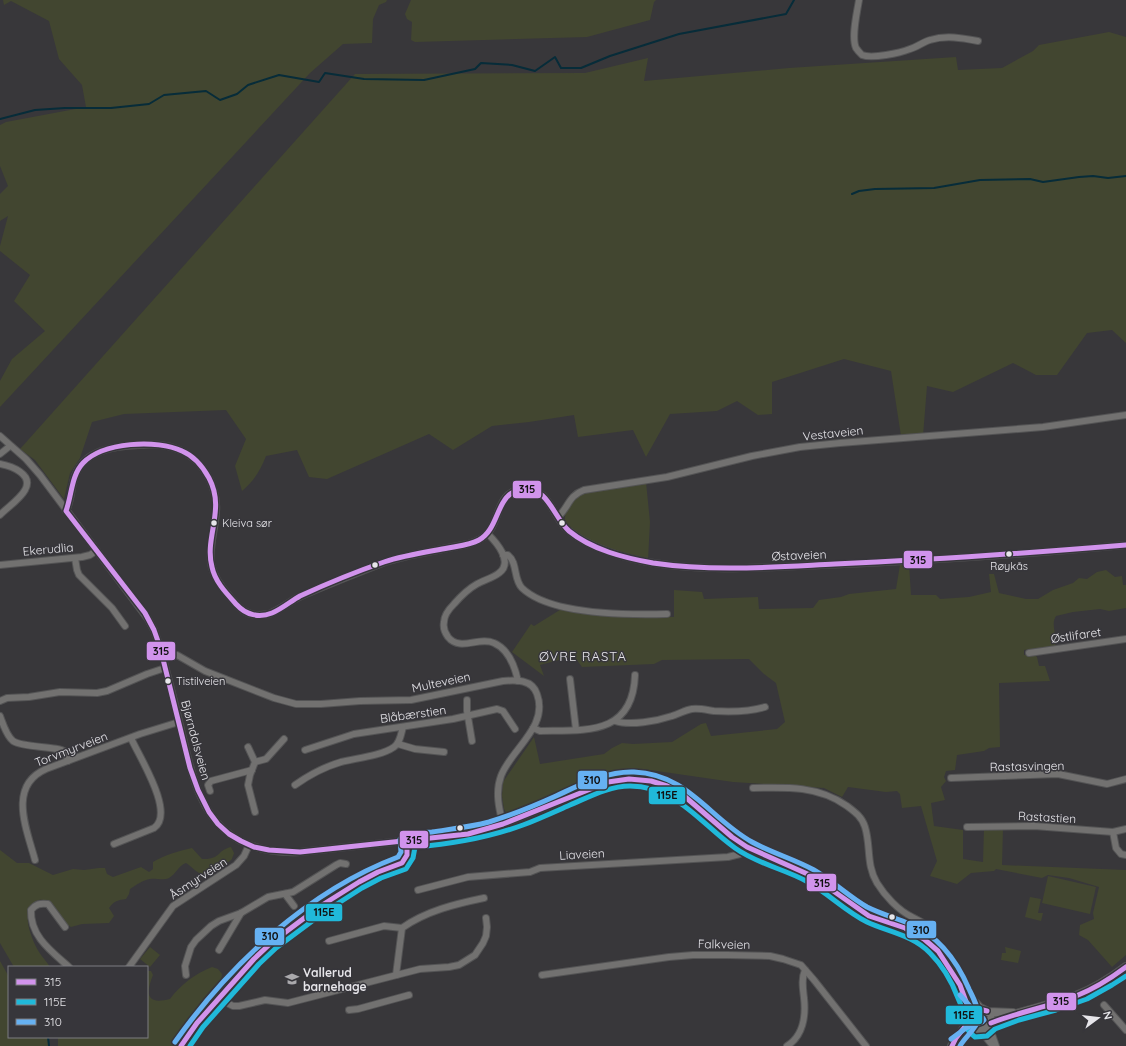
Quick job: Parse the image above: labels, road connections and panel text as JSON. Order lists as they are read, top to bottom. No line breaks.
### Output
{"streets":{"street":["Vestaveien","Ekerudlia","Østaveien","Østlifaret","Multeveien","Blåbærstien","Bjørndalsveien","Torvmyrveien","Rastasvingen","Rastastien","Liaveien","Åsmyrveien","Falkveien"]},"crossings":[["Vestaveien","Østaveien"],["Ekerudlia","Bjørndalsveien"],["Multeveien","Bjørndalsveien"],["Bjørndalsveien","Torvmyrveien"],["Bjørndalsveien","Liaveien"],["Bjørndalsveien","Åsmyrveien"]],"districts":["ØVRE RASTA"],"places":{"other":["Kleiva sør","Røykås","Tistilveien"],"school or university":["Vallerud barnehage"]},"lines":["transit line 315","transit line 310","transit line 115E"],"legend":["315","115E","310"],"north":"right"}
